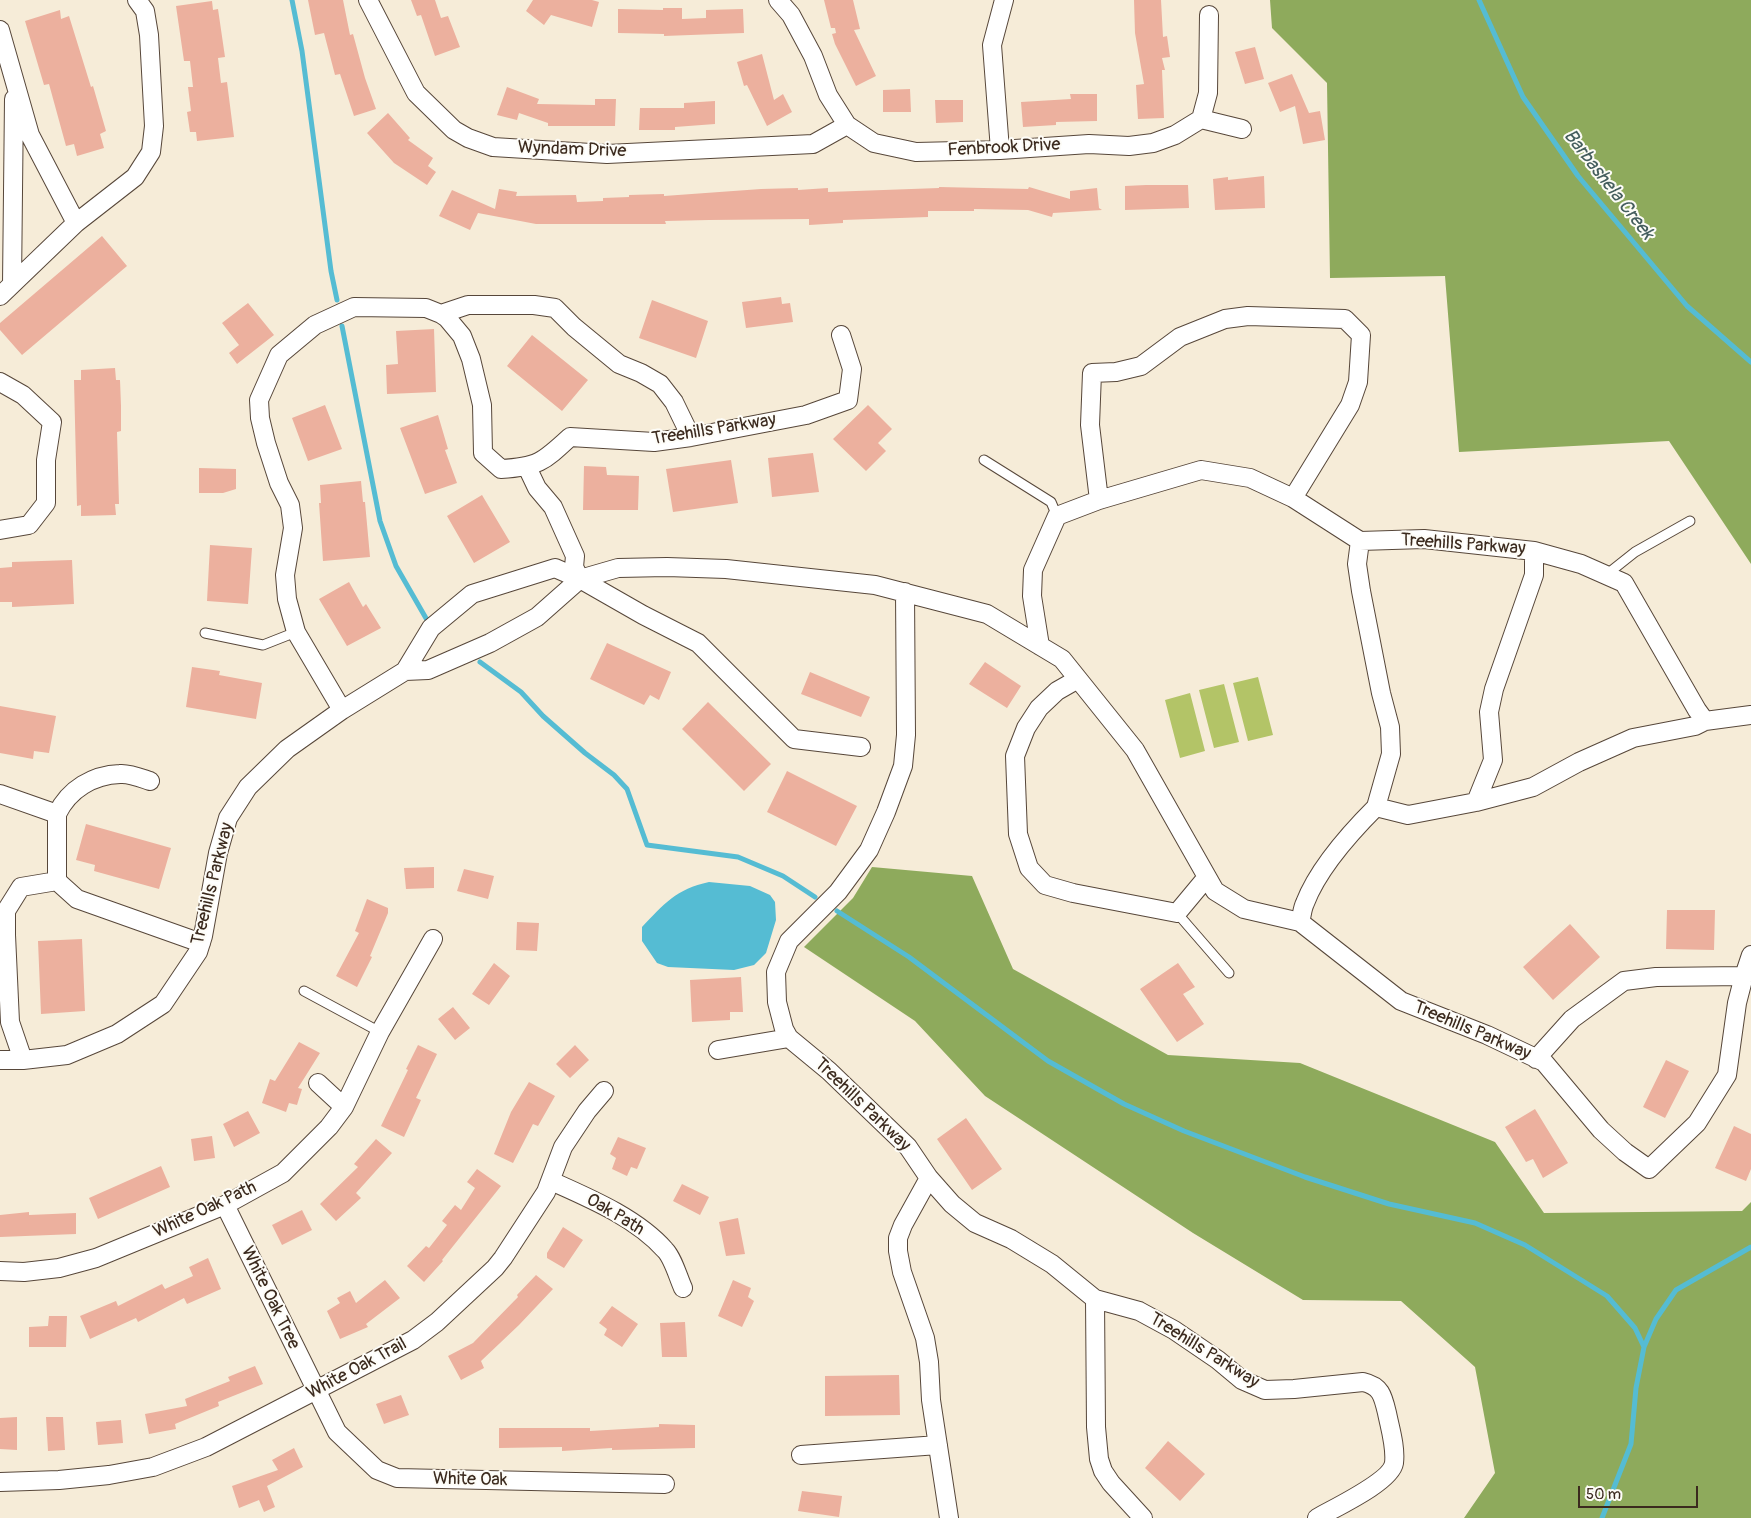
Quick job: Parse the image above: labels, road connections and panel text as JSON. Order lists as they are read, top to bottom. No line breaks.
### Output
{"streets":{"street":["Fenbrook Drive","Wyndam Drive","Treehills Parkway","White Oak Path","Oak Path","White Oak Tree","White Oak Trail","White Oak"]},"crossings":[["Fenbrook Drive","Wyndam Drive"],["White Oak Path","White Oak Tree"],["Oak Path","White Oak Trail"],["White Oak Tree","White Oak Trail"],["White Oak Tree","White Oak"],["White Oak Trail","White Oak"]],"water":["Barbashela Creek"],"scale_bar":"50 m"}
